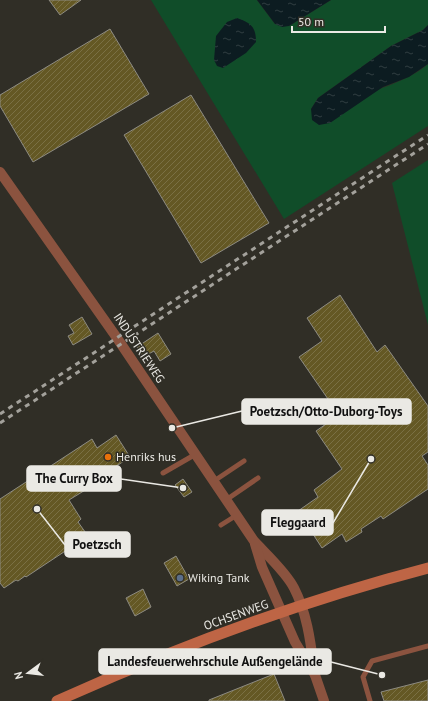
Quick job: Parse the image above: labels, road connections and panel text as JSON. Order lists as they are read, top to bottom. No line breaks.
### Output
{"streets":{"main road":["OCHSENWEG"],"street":["INDUSTRIEWEG"]},"crossings":[["INDUSTRIEWEG","OCHSENWEG"]],"places":["Poetzsch/Otto-Duborg-Toys","Henriks hus","Fleggaard","The Curry Box","Poetzsch","Wiking Tank","Landesfeuerwehrschule Außengelände"],"scale_bar":"50 m","north":"left"}
